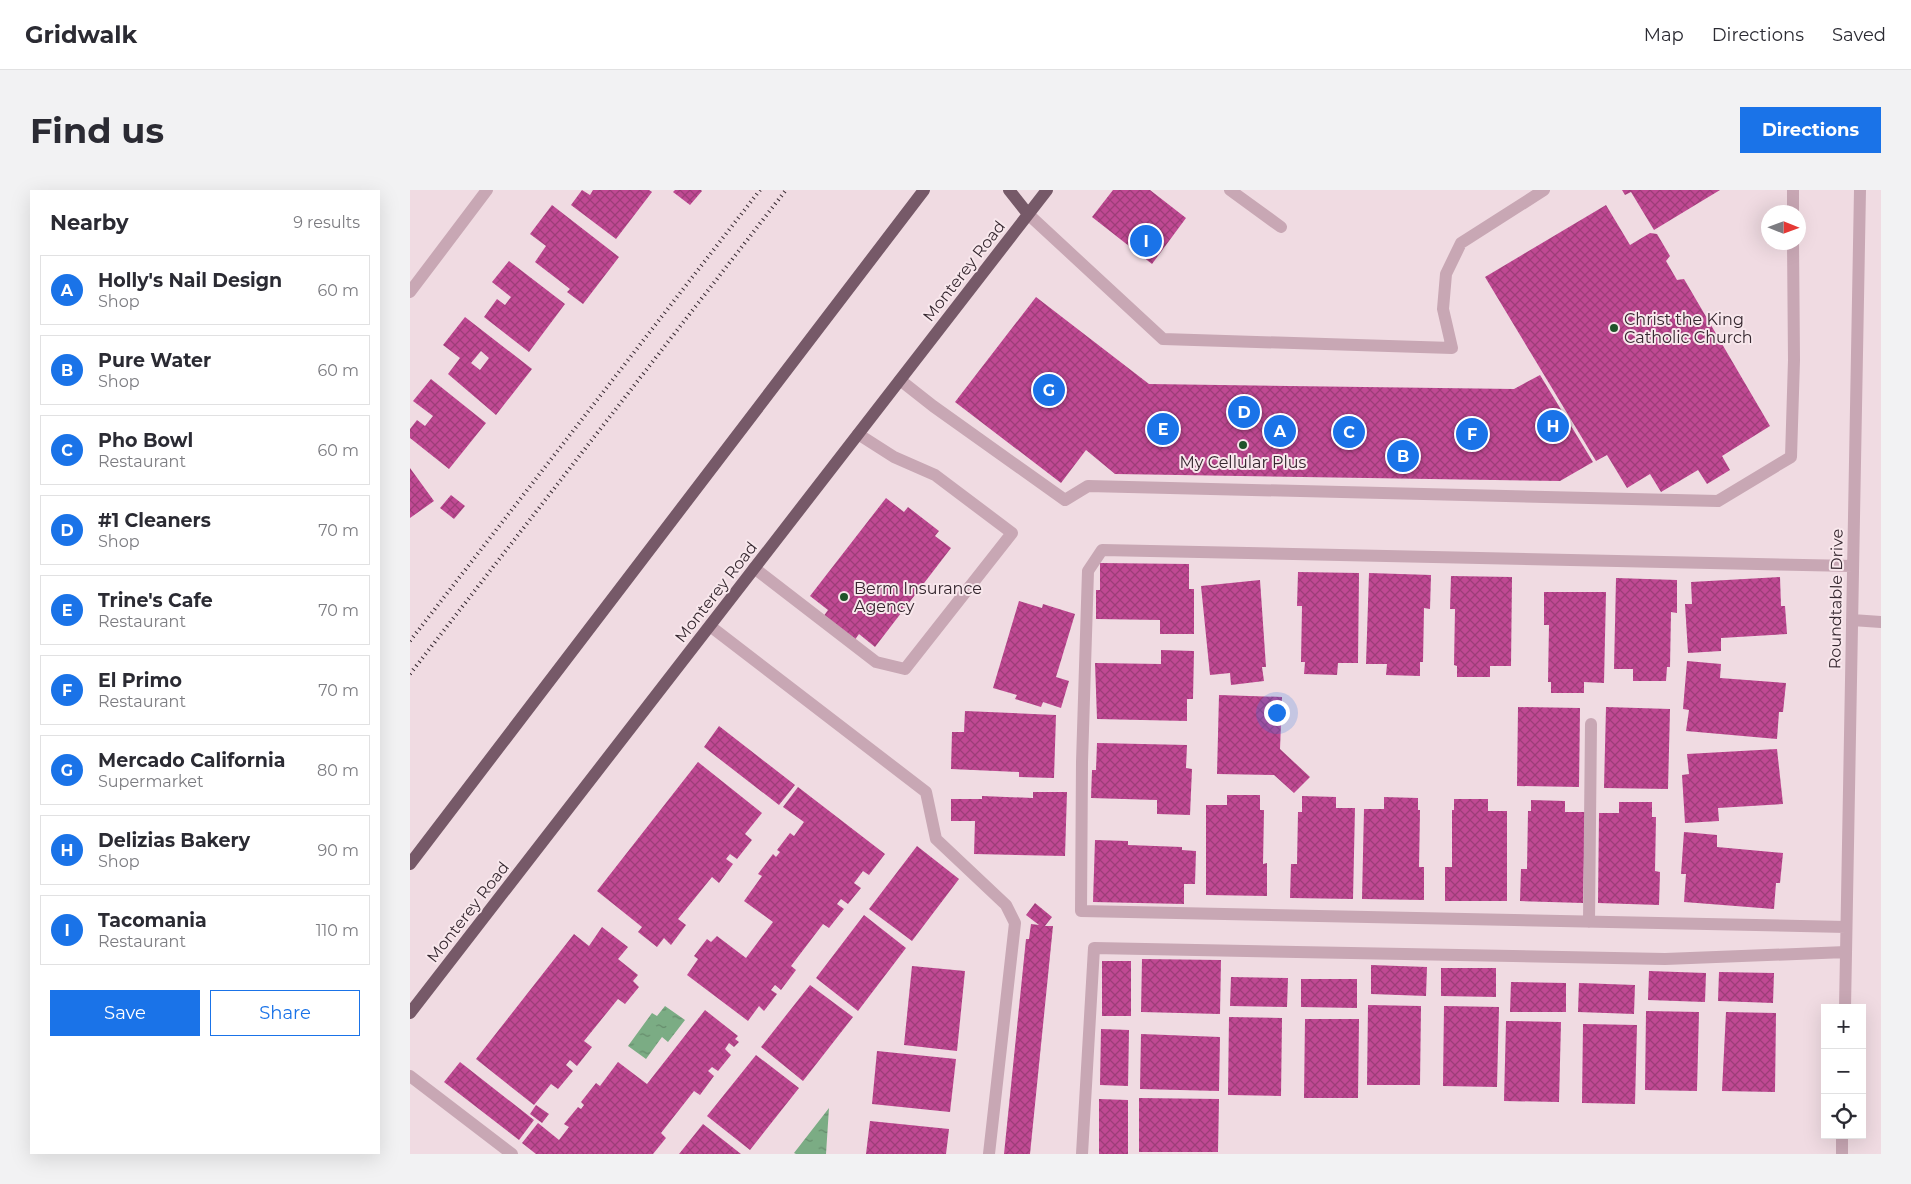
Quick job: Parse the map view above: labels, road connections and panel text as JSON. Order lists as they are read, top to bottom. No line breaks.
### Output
{"streets":{"main road":["Monterey Road"],"street":["Roundtable Drive"]},"places":["Christ the King Catholic Church","My Cellular Plus","Berm Insurance Agency"],"north":"right","page":{"header":"Gridwalk","nav":["Map","Directions","Saved"],"buttons":["Directions",["Save","Share"]],"title":"Find us","heading":["Nearby","9 results"],"pins":["I","G","D","H","E","A","C","F","B"],"list":[{"mark":"A","name":"Holly's Nail Design","note":"Shop","value":"60 m"},{"mark":"B","name":"Pure Water","note":"Shop","value":"60 m"},{"mark":"C","name":"Pho Bowl","note":"Restaurant","value":"60 m"},{"mark":"D","name":"#1 Cleaners","note":"Shop","value":"70 m"},{"mark":"E","name":"Trine's Cafe","note":"Restaurant","value":"70 m"},{"mark":"F","name":"El Primo","note":"Restaurant","value":"70 m"},{"mark":"G","name":"Mercado California","note":"Supermarket","value":"80 m"},{"mark":"H","name":"Delizias Bakery","note":"Shop","value":"90 m"},{"mark":"I","name":"Tacomania","note":"Restaurant","value":"110 m"}],"map_buttons":["+","−"]}}
